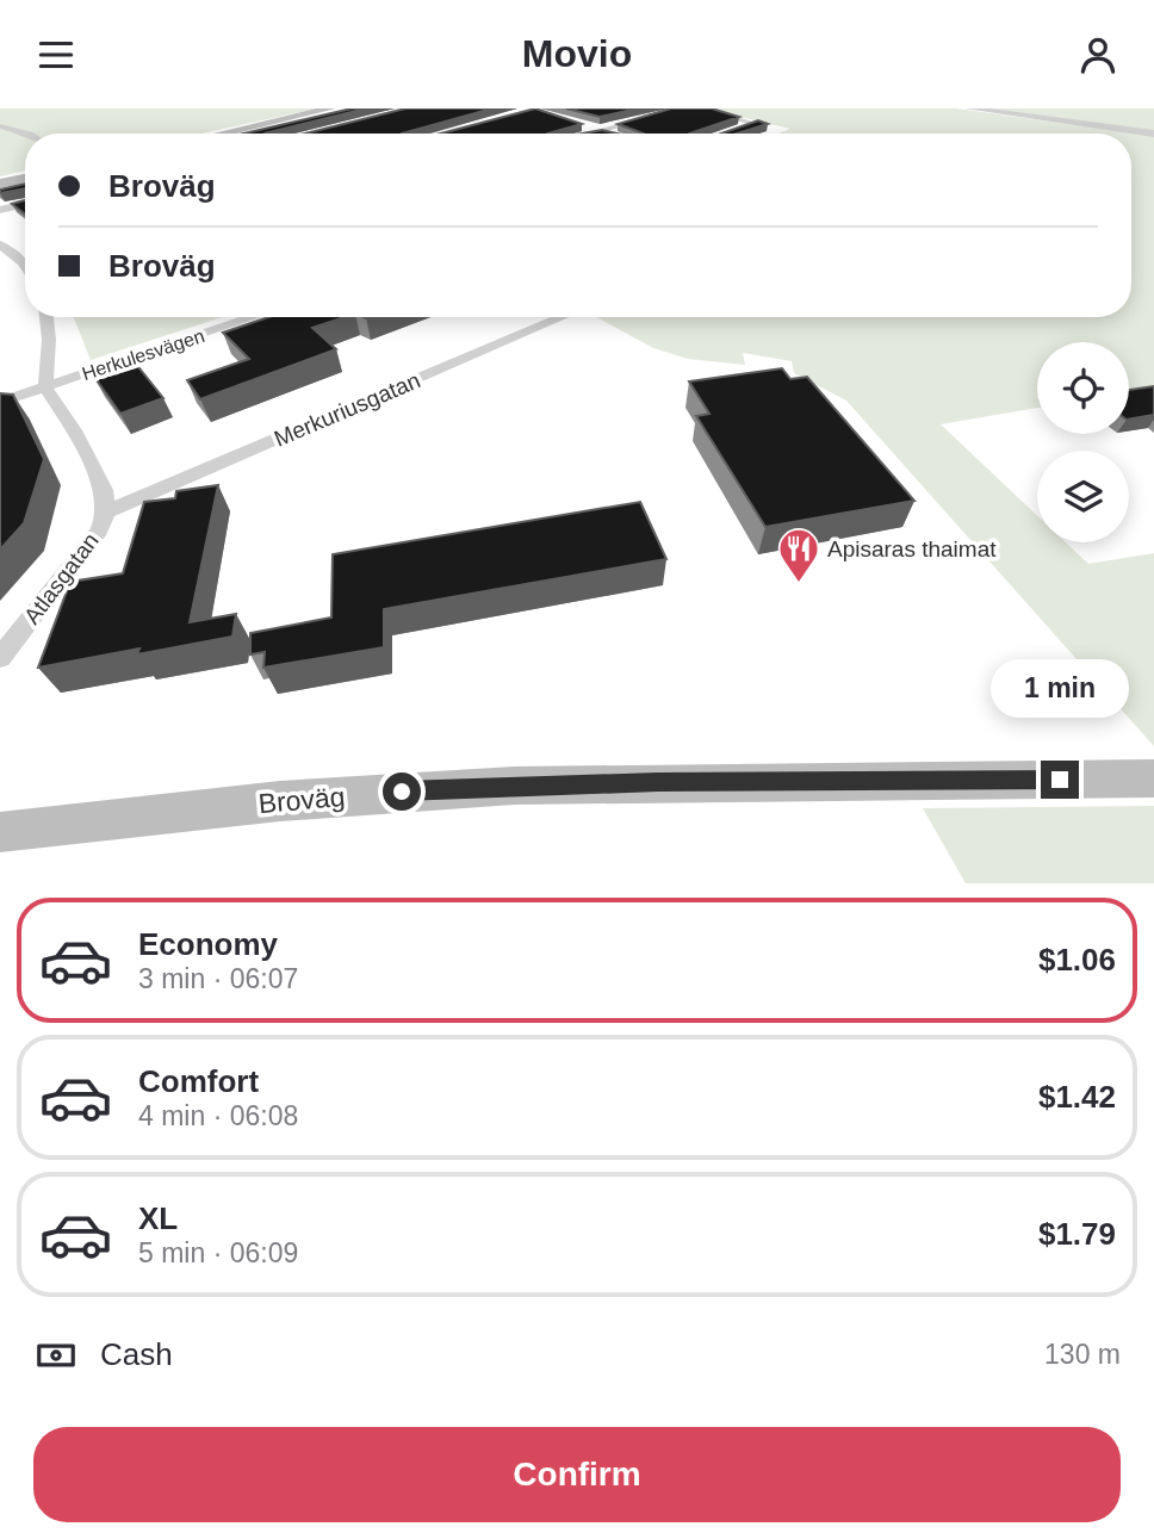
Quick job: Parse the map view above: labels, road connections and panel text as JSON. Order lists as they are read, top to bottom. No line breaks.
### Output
{"streets":{"main road":["Broväg"],"street":["Herkulesvägen","Merkuriusgatan","Atlasgatan"]},"crossings":[["Herkulesvägen","Atlasgatan"],["Merkuriusgatan","Atlasgatan"]],"places":{"restaurant":["Apisaras thaimat"]},"page":{"header":"Movio","banner":["Broväg","Broväg"],"bubble":"1 min","list":[{"name":"Economy","note":"3 min · 06:07","value":"$1.06"},{"name":"Comfort","note":"4 min · 06:08","value":"$1.42"},{"name":"XL","note":"5 min · 06:09","value":"$1.79"}],"pay":["Cash","130 m"],"buttons":"Confirm"}}
